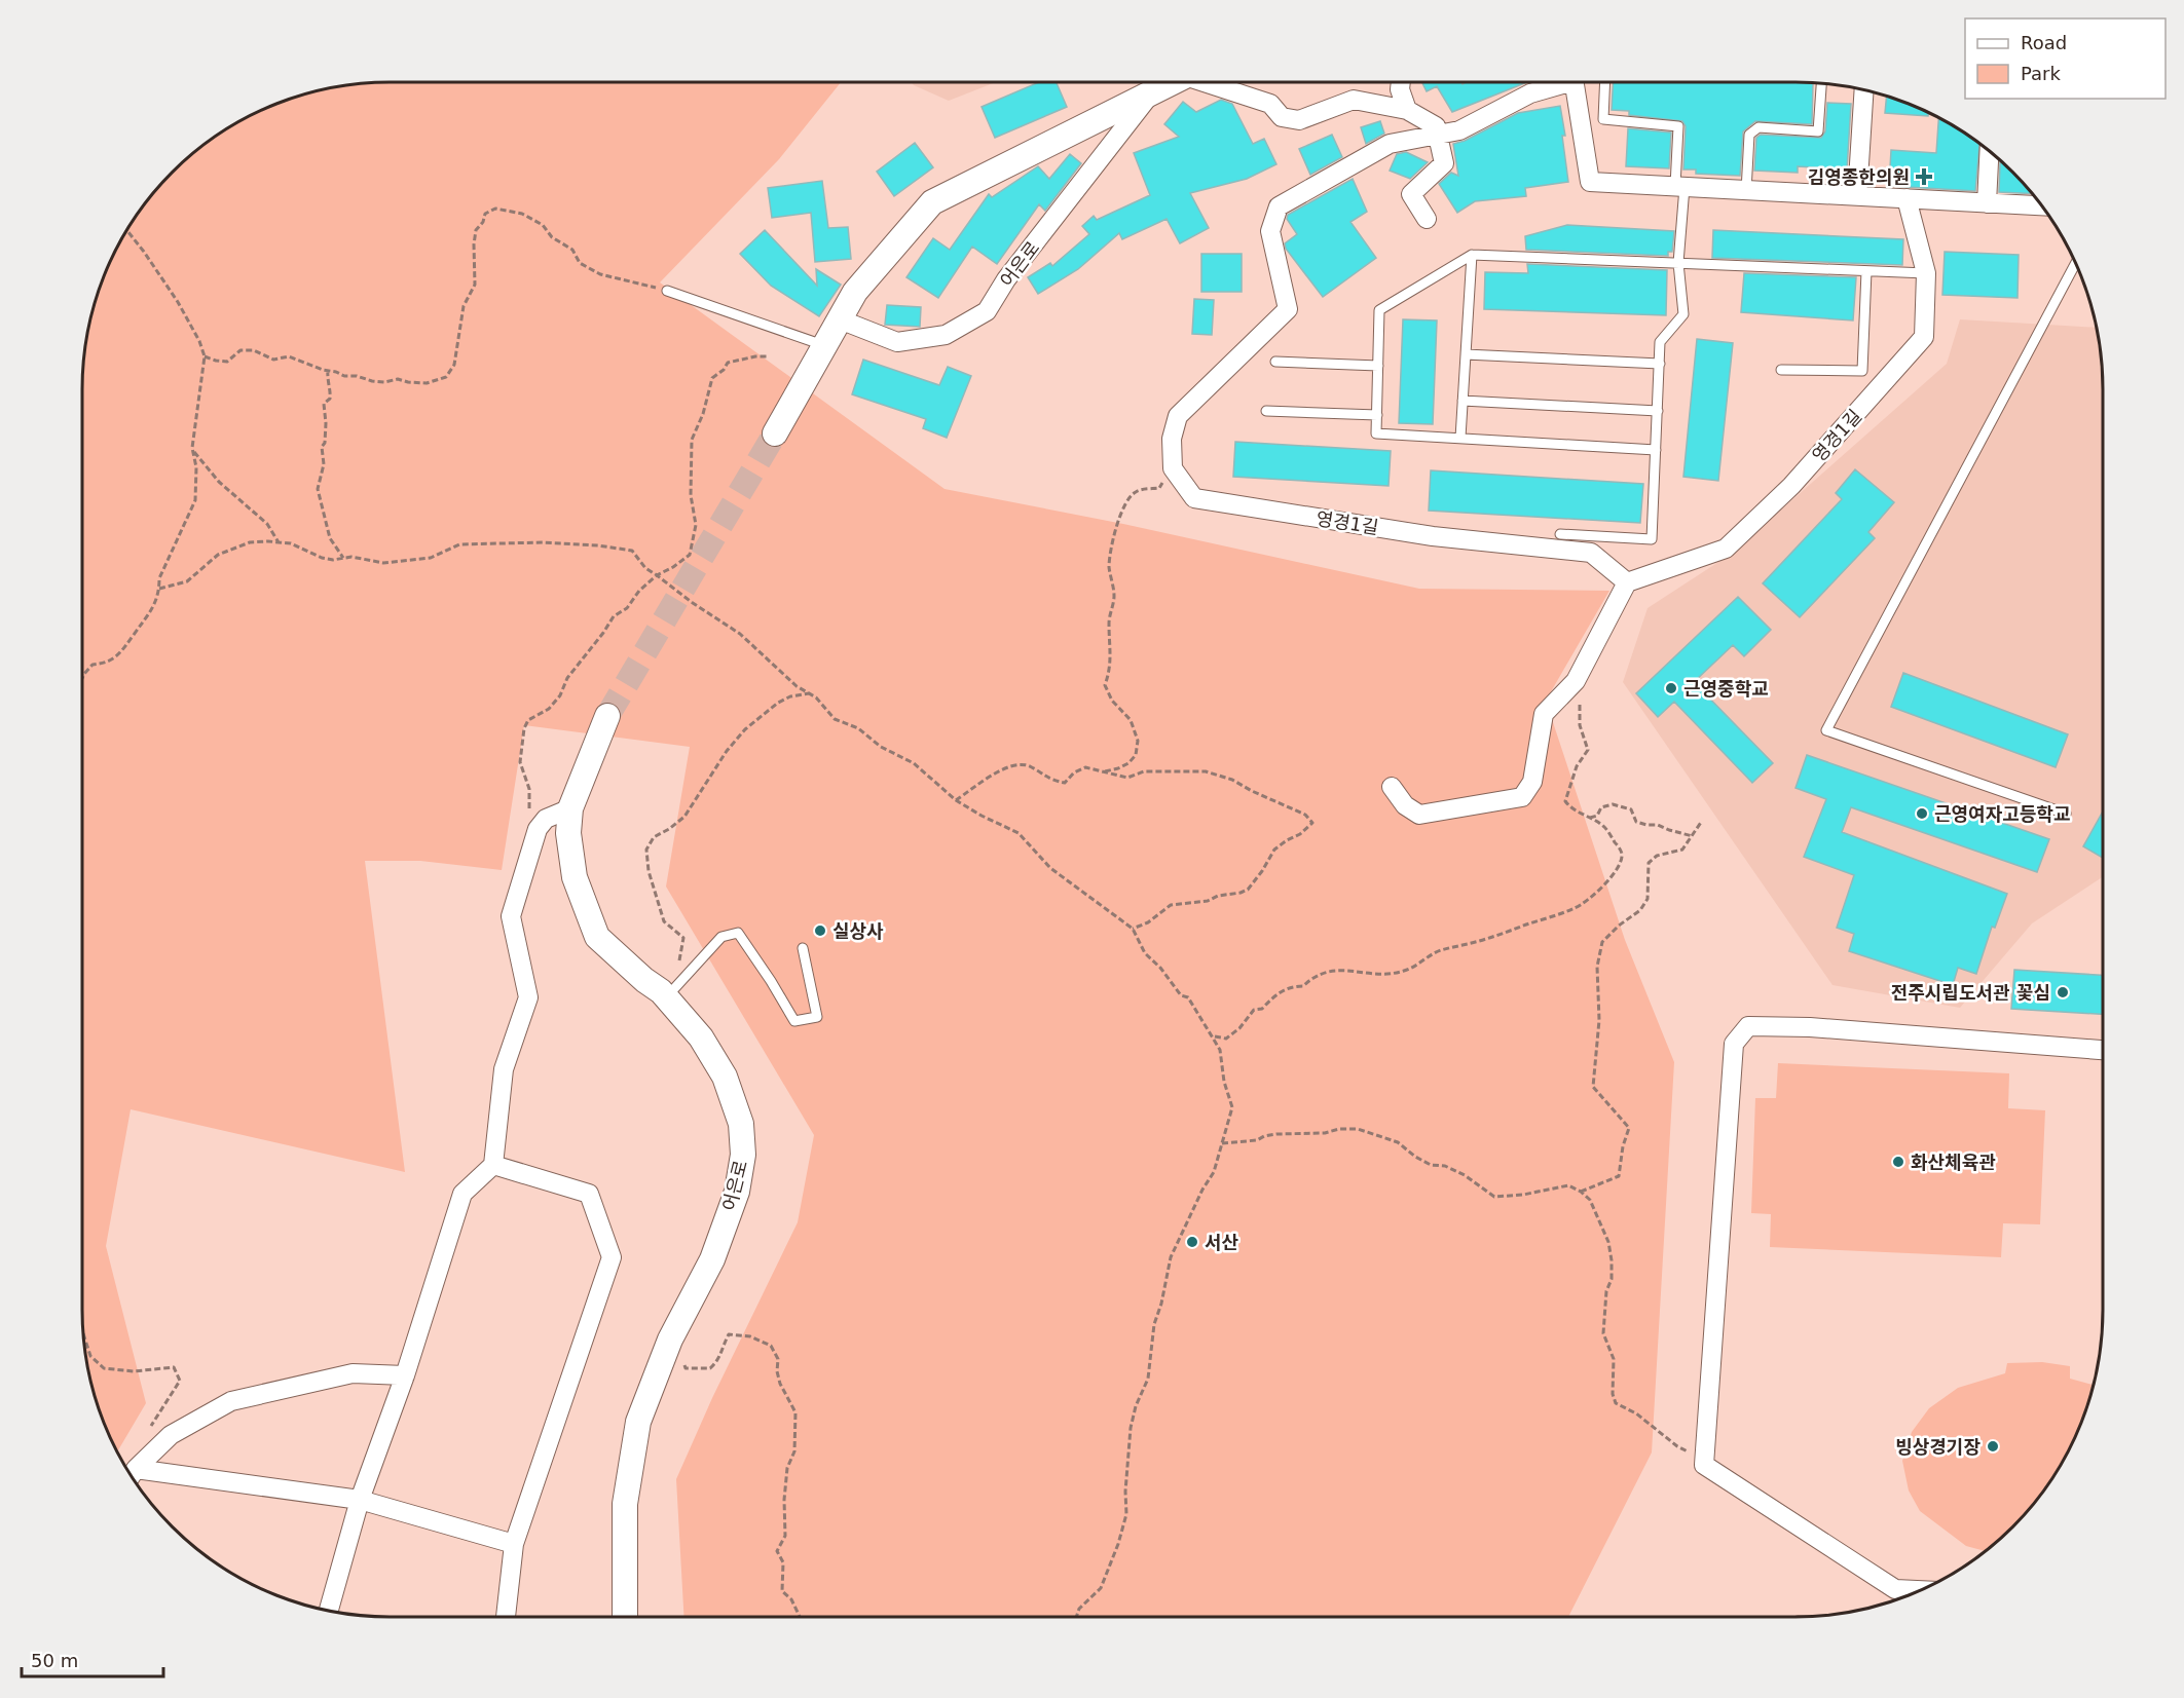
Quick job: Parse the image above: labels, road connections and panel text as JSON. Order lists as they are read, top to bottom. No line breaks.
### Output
{"streets":{"street":["어은로","영경1길"]},"places":{"health":["김영종한의원"],"other":["근영중학교","근영여자고등학교","실상사","전주시립도서관 꽃심","화산체육관","서산","빙상경기장"]},"legend":["Road","Park"],"scale_bar":"50 m"}
